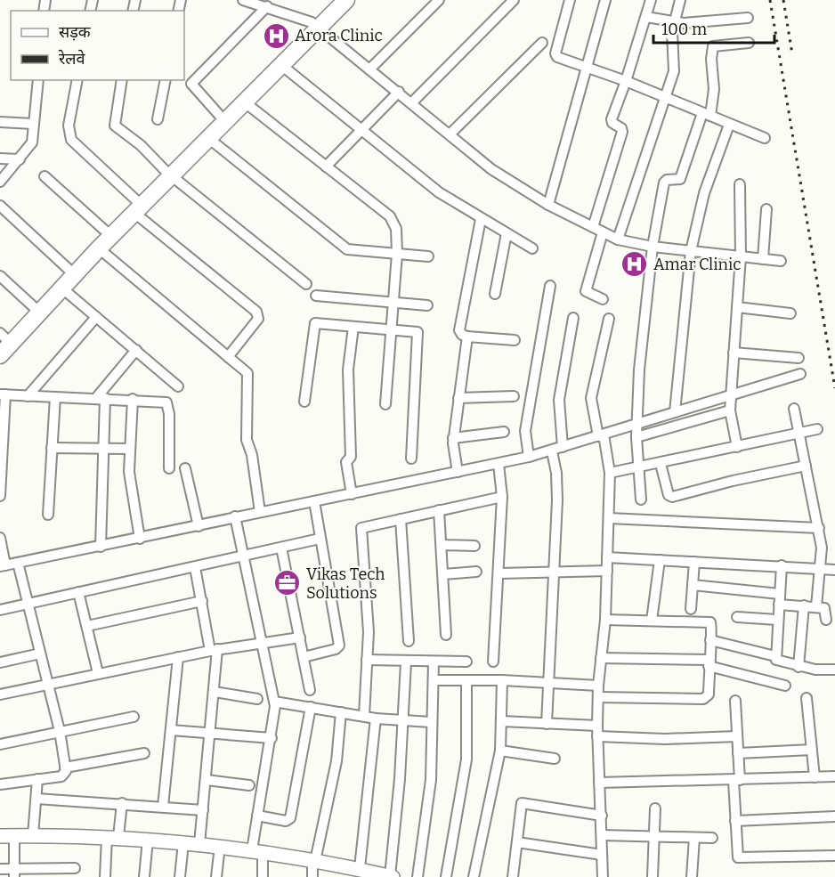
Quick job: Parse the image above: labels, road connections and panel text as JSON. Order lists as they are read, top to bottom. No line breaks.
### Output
{"places":{"hospital":["Arora Clinic","Amar Clinic"],"office":["Vikas Tech Solutions"]},"legend":["सड़क","रेलवे"],"scale_bar":"100 m"}
